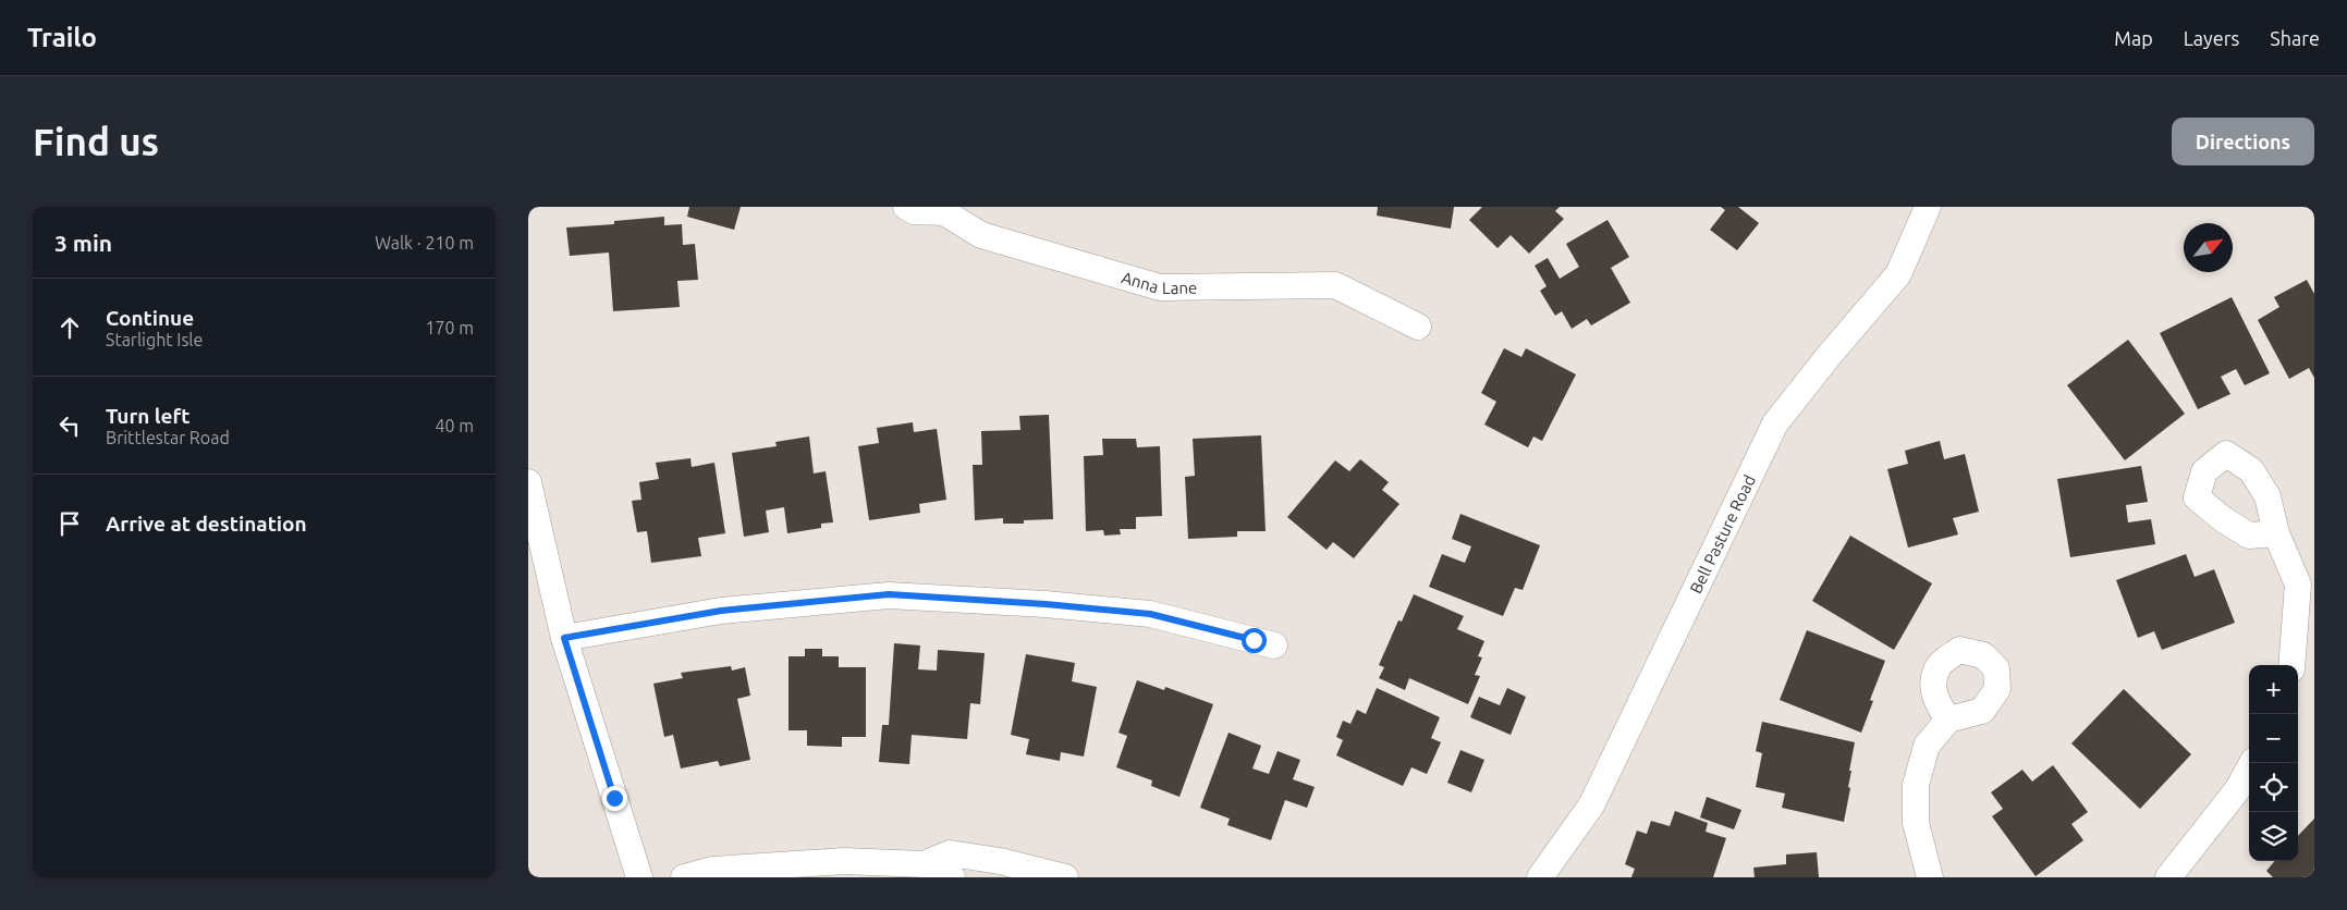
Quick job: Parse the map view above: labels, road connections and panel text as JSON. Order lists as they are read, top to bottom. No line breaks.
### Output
{"streets":{"street":["Anna Lane","Bell Pasture Road"]},"north":"top right","page":{"header":"Trailo","nav":["Map","Layers","Share"],"buttons":"Directions","title":"Find us","heading":["3 min","Walk · 210 m"],"list":[["Continue","Starlight Isle","170 m"],["Turn left","Brittlestar Road","40 m"],"Arrive at destination"],"map_buttons":["+","−"]}}
